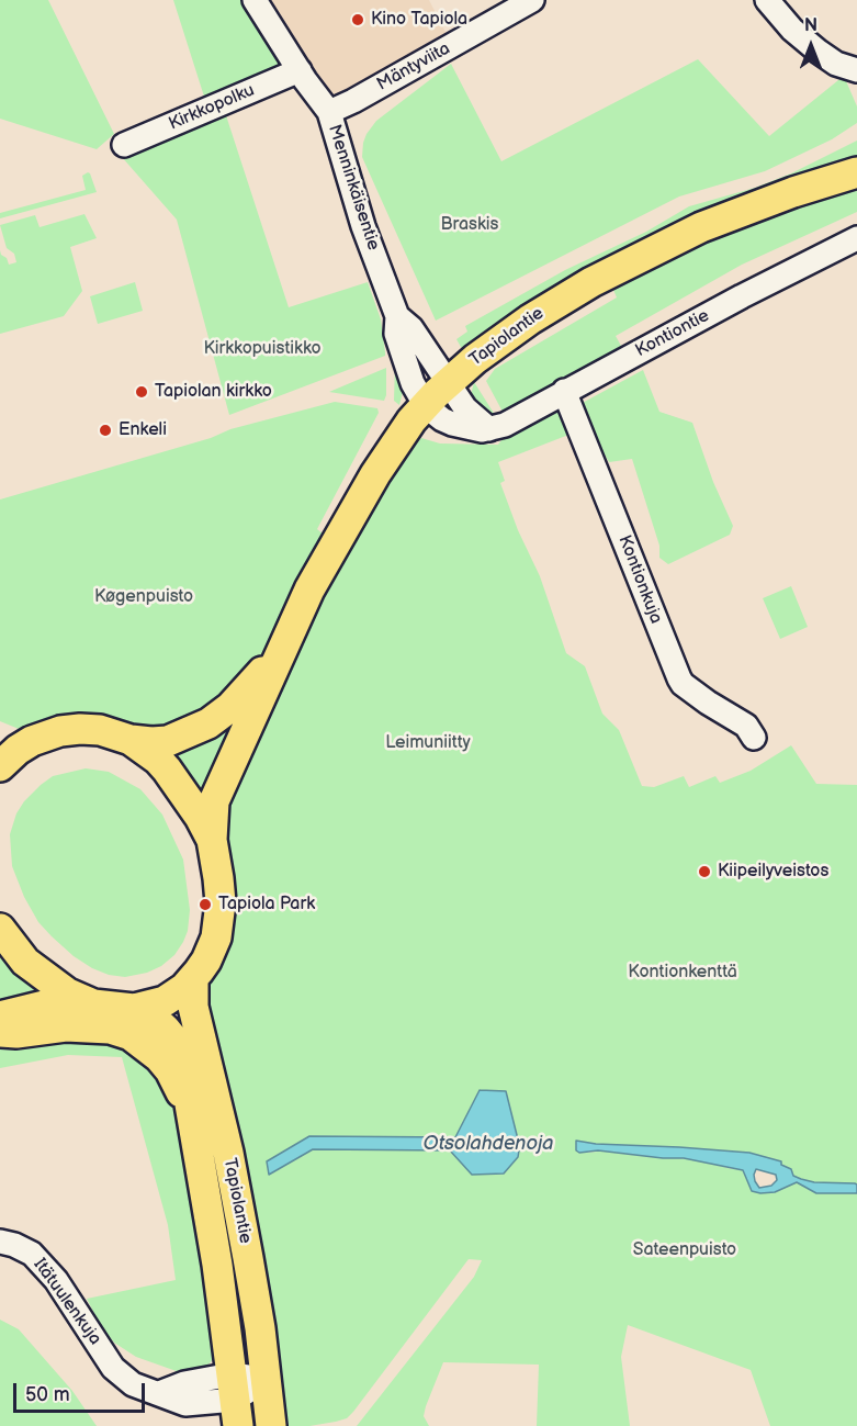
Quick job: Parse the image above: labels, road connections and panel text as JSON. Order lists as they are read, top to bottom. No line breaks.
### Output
{"streets":{"main road":["Tapiolantie"],"street":["Mäntyviita","Kirkkopolku","Menninkäisentie","Kontiontie","Kontionkuja","Itätuulenkuja"]},"crossings":[["Mäntyviita","Menninkäisentie"],["Kirkkopolku","Menninkäisentie"],["Menninkäisentie","Kontiontie"],["Menninkäisentie","Tapiolantie"],["Kontiontie","Tapiolantie"],["Kontiontie","Kontionkuja"],["Tapiolantie","Itätuulenkuja"]],"water":["Otsolahdenoja"],"parks":["Braskis","Kirkkopuistikko","Køgenpuisto","Leimuniitty","Kontionkenttä","Sateenpuisto"],"places":["Kino Tapiola","Tapiolan kirkko","Enkeli","Kiipeilyveistos","Tapiola Park"],"scale_bar":"50 m","north":"top"}
